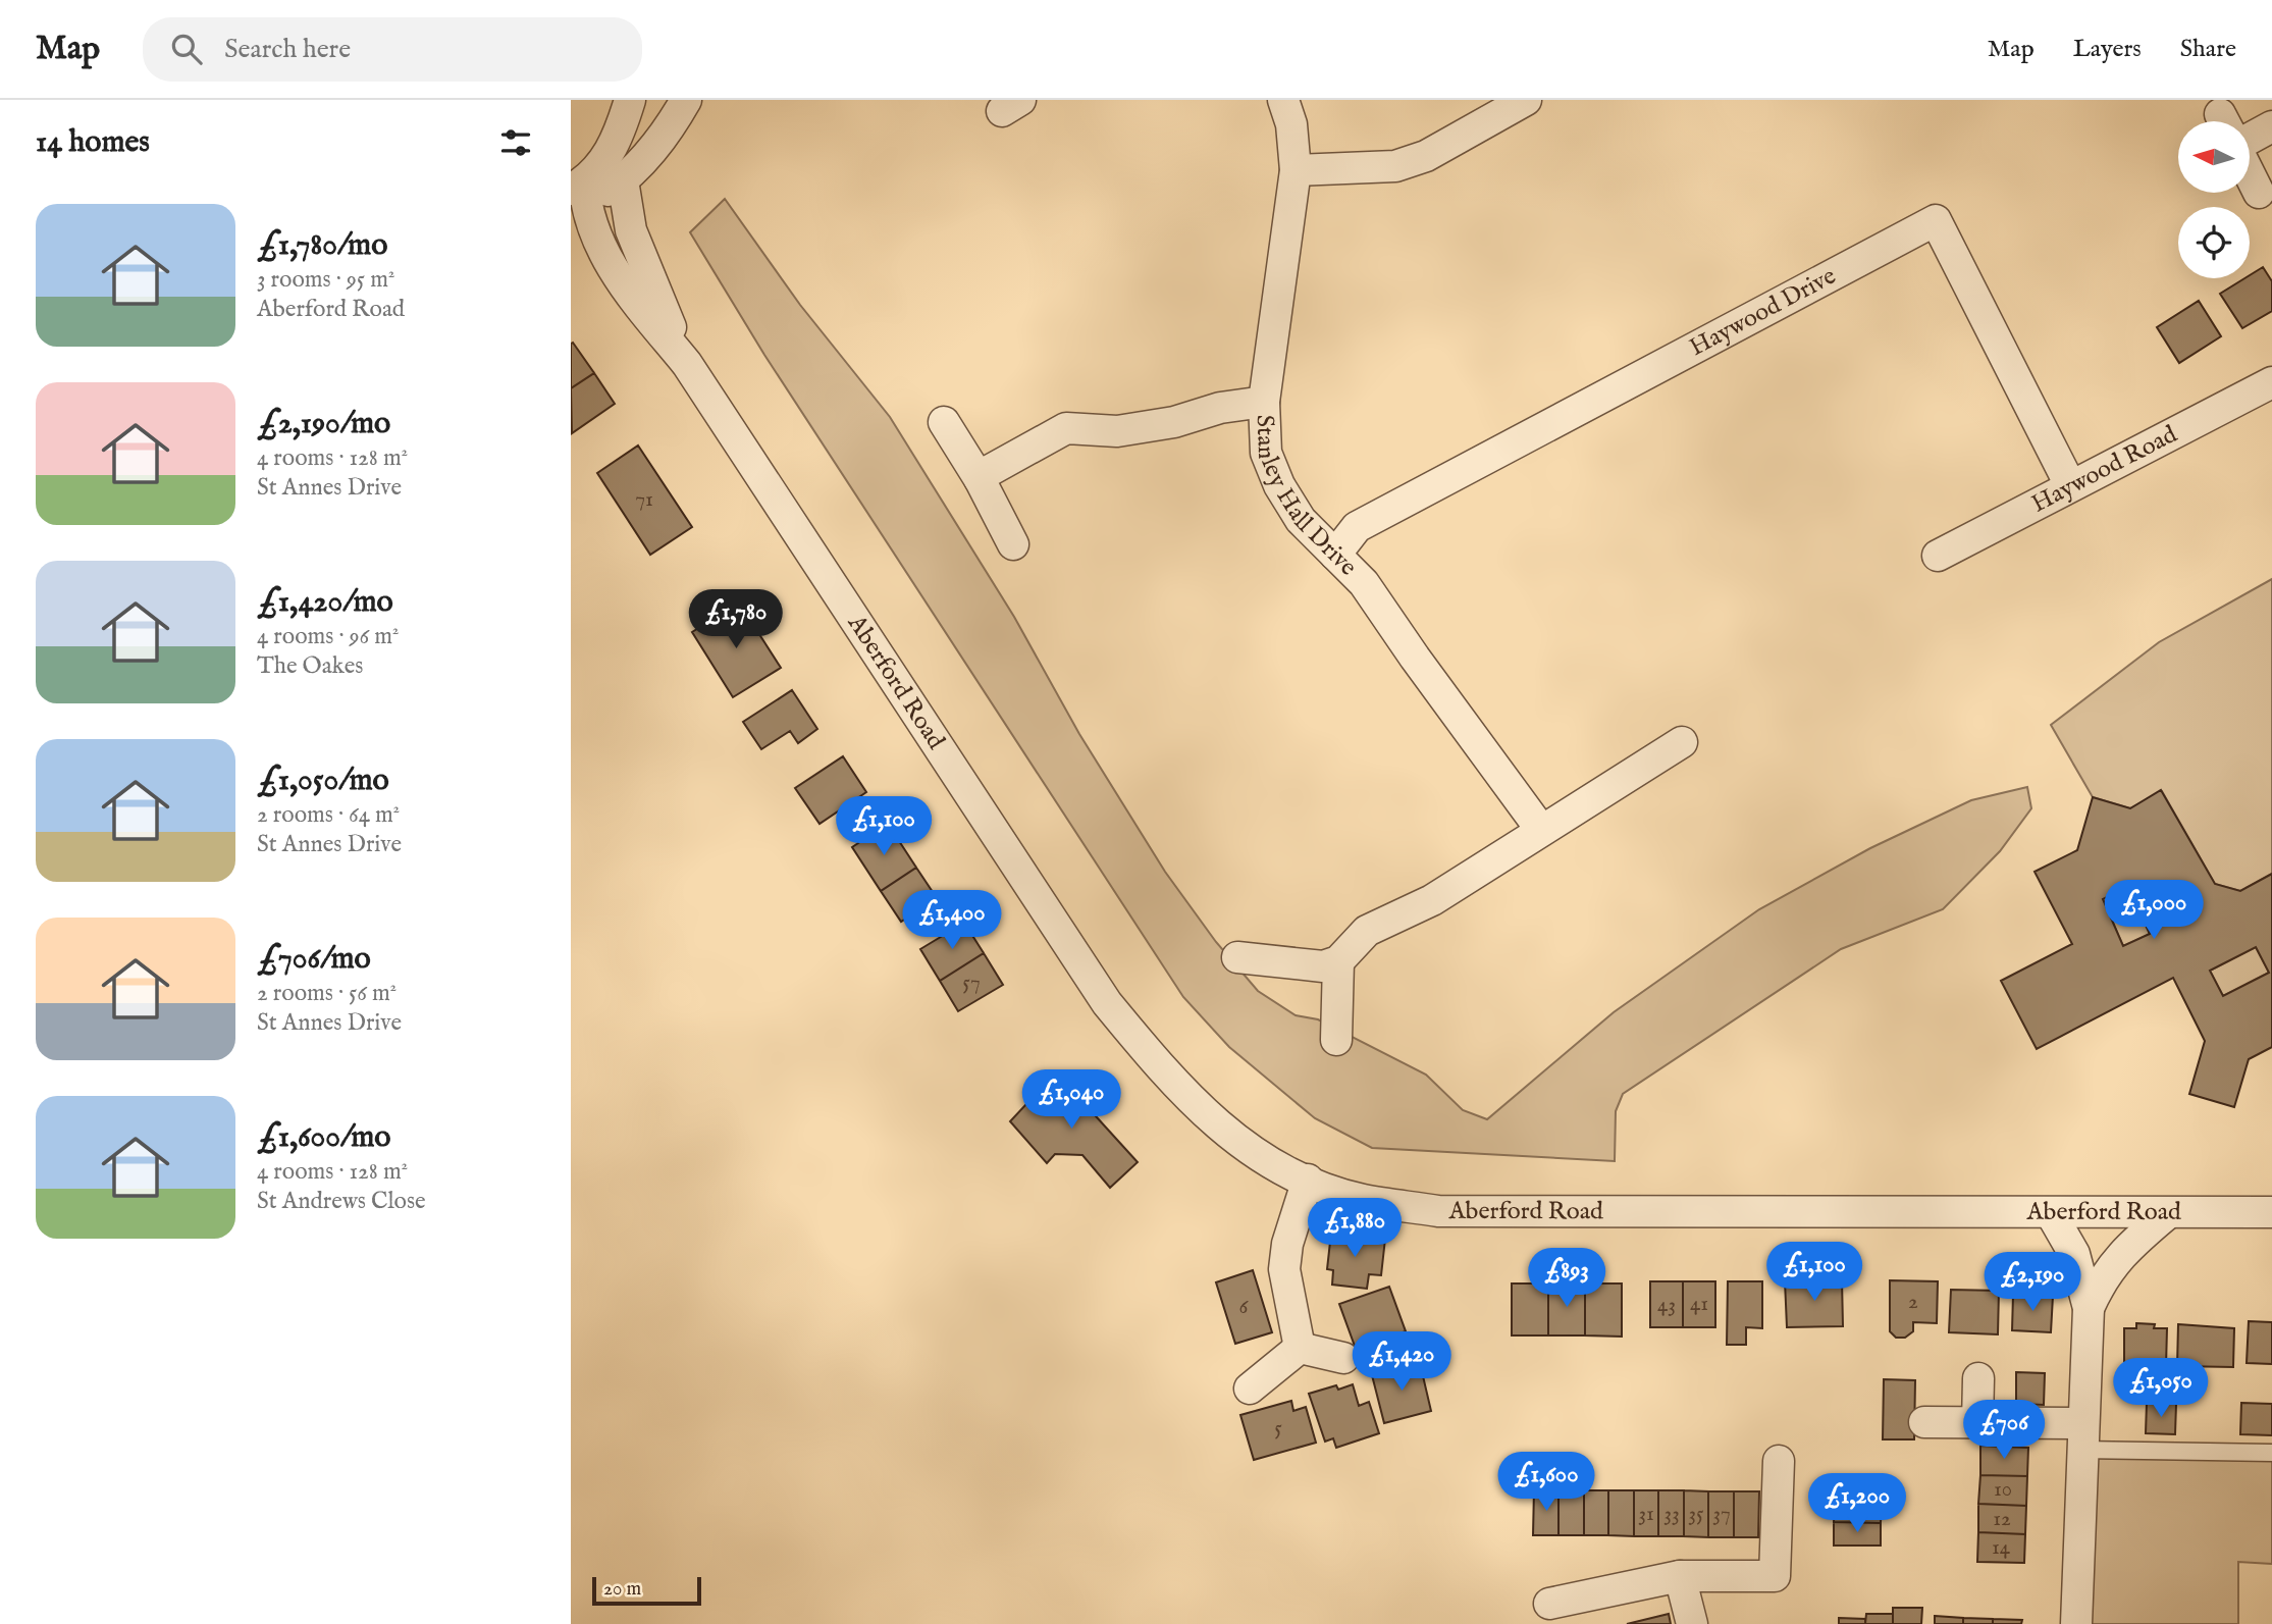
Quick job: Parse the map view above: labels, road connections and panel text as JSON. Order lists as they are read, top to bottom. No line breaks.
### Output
{"streets":{"street":["Haywood Drive","Haywood Road","Stanley Hall Drive","Aberford Road"]},"crossings":[["Haywood Drive","Haywood Road"],["Haywood Drive","Stanley Hall Drive"]],"house_numbers":["71","57","2","41","43","6","5","10","31","33","35","37","12","14"],"scale_bar":"20 m","north":"left","page":{"header":"Map","search":"Search here","nav":["Map","Layers","Share"],"heading":"14 homes","list":[{"name":"£1,780/mo","note":"3 rooms · 95 m² · Aberford Road"},{"name":"£2,190/mo","note":"4 rooms · 128 m² · St Annes Drive"},{"name":"£1,420/mo","note":"4 rooms · 96 m² · The Oakes"},{"name":"£1,050/mo","note":"2 rooms · 64 m² · St Annes Drive"},{"name":"£706/mo","note":"2 rooms · 56 m² · St Annes Drive"},{"name":"£1,600/mo","note":"4 rooms · 128 m² · St Andrews Close"}],"price":["£1,780","£1,100","£1,000","£1,400","£1,040","£1,880","£1,100","£893","£2,190","£1,420","£1,050","£706","£1,600","£1,200"],"scale":"20 m"}}
